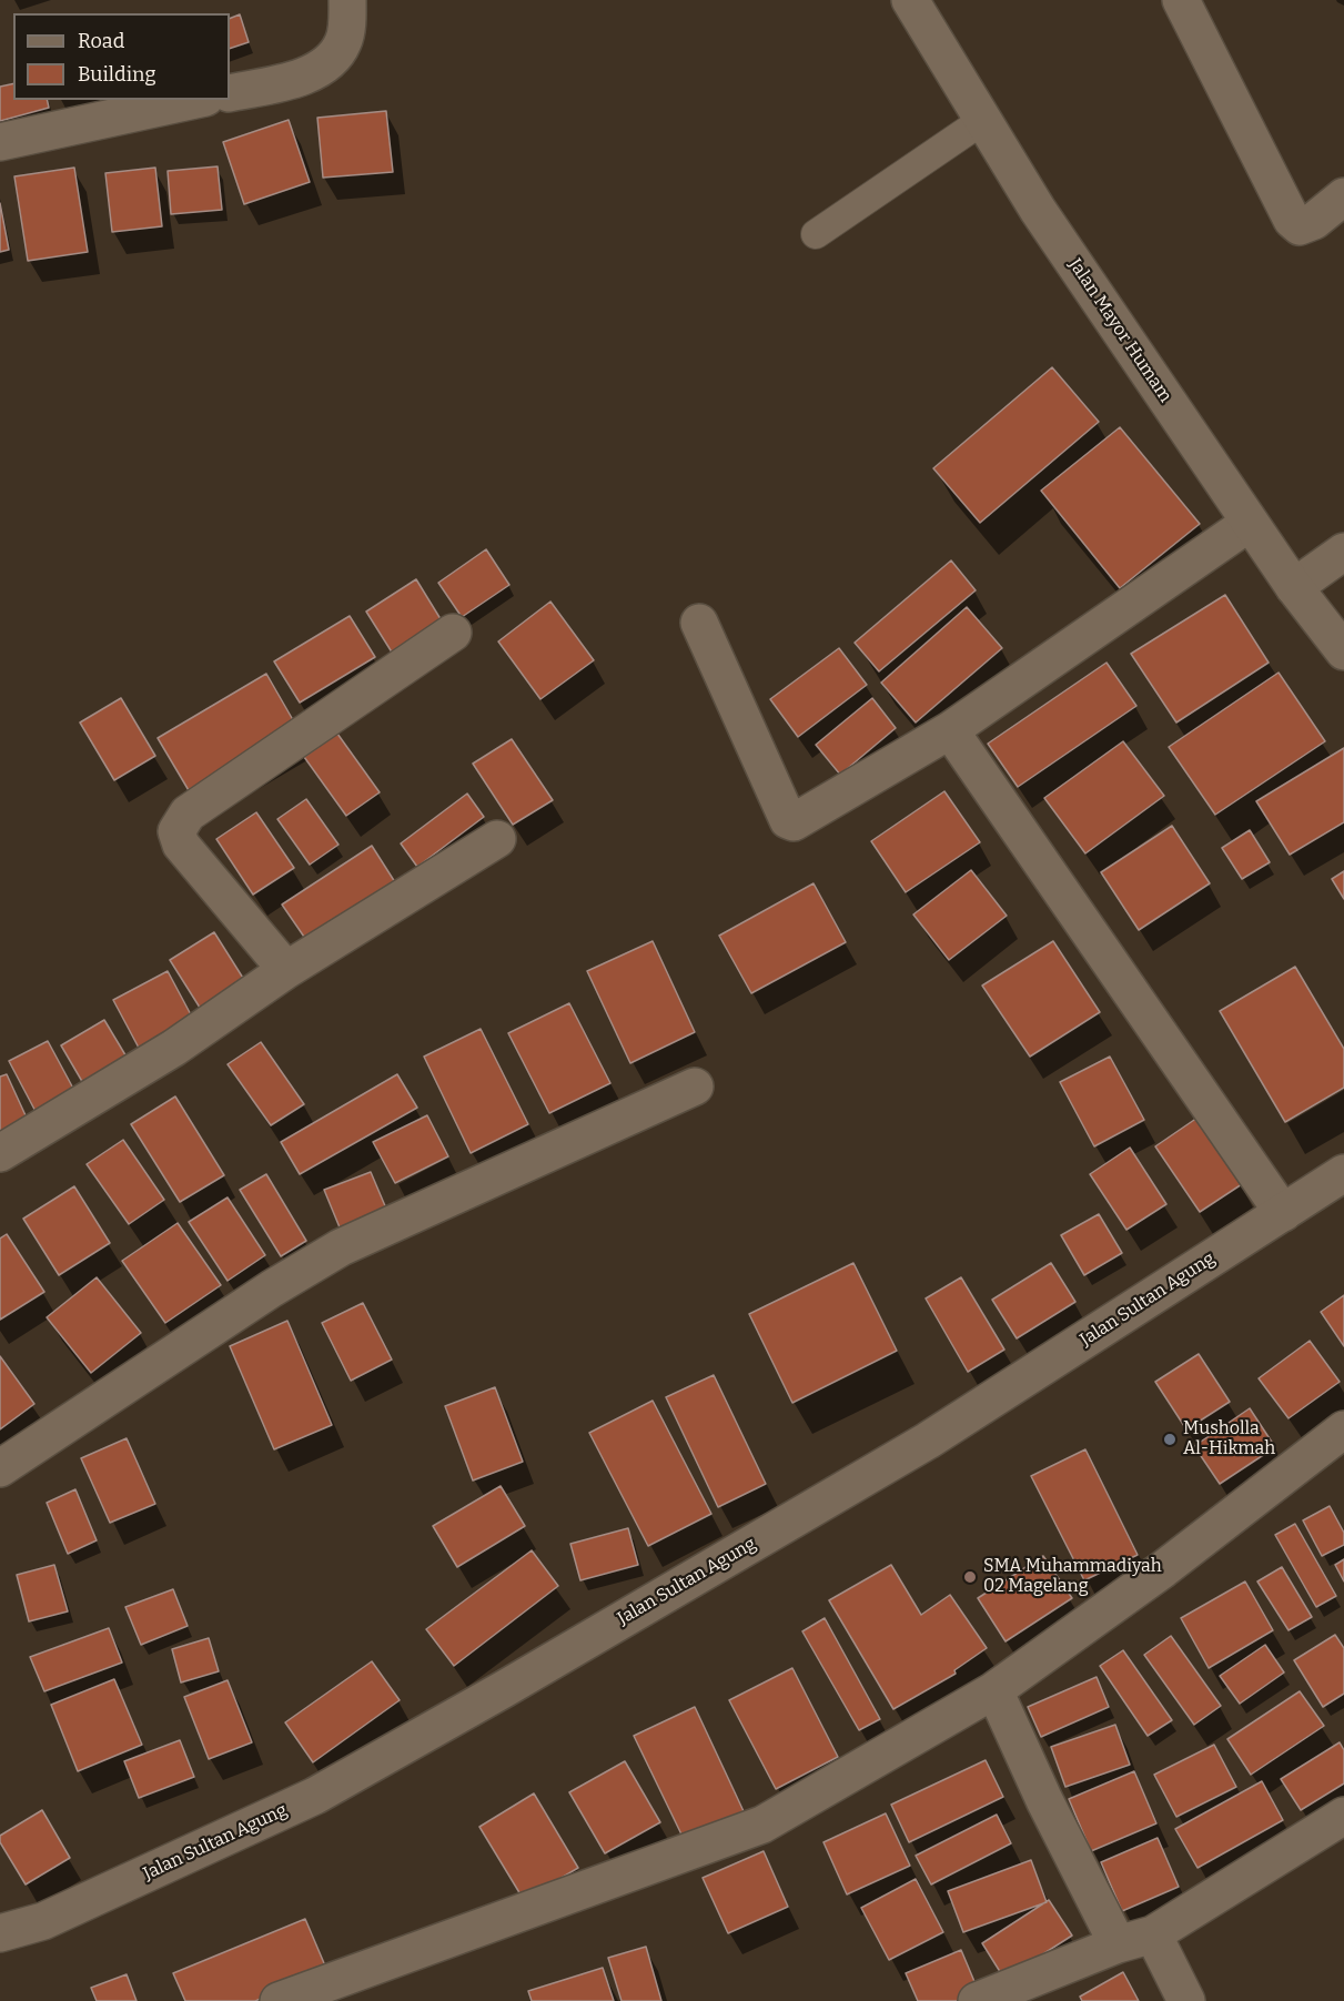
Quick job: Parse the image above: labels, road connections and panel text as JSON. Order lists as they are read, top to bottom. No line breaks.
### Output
{"streets":{"street":["Jalan Mayor Humam","Jalan Sultan Agung"]},"places":["Musholla Al-Hikmah","SMA Muhammadiyah 02 Magelang"],"legend":["Road","Building"]}
